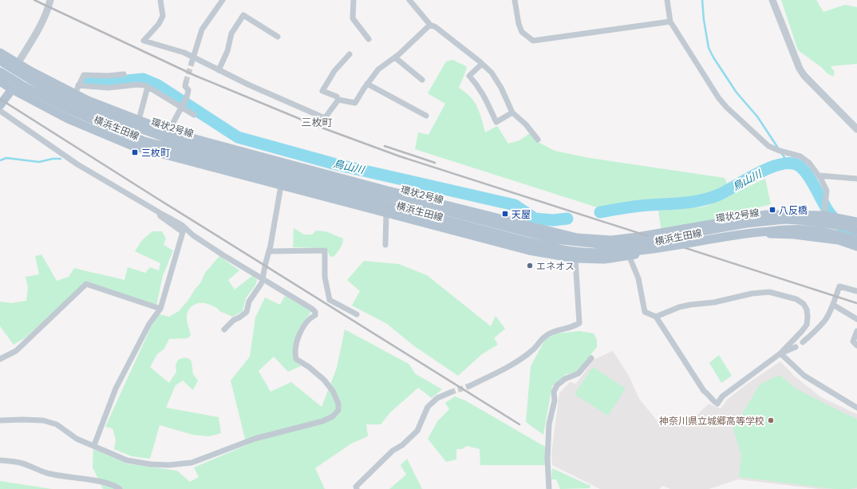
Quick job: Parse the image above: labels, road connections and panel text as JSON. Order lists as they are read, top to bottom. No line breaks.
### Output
{"streets":{"main road":["横浜生田線","環状2号線"]},"districts":["三枚町"],"water":["鳥山川"],"places":{"transit":["三枚町","八反橋","天屋"],"other":["エネオス","神奈川県立城郷高等学校"]}}
